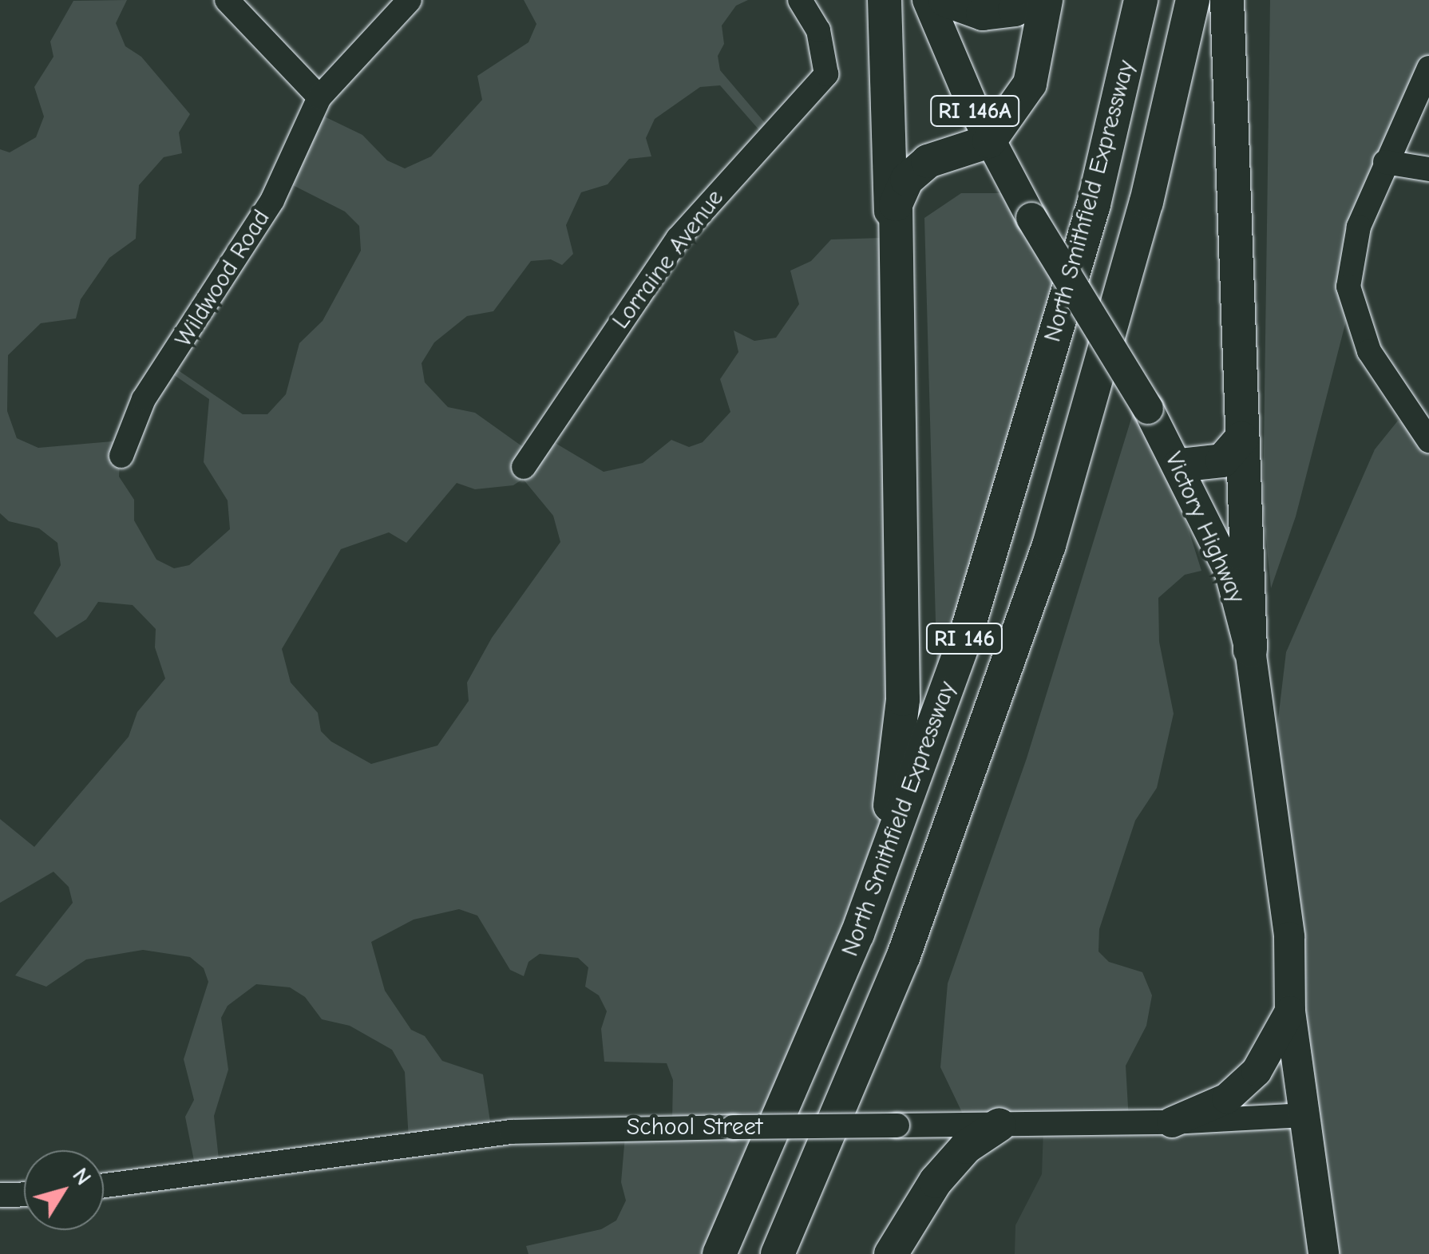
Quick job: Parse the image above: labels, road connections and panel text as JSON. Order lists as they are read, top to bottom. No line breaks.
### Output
{"streets":{"highway":["North Smithfield Expressway","RI 146"],"main road":["RI 146A","Victory Highway"],"street":["Lorraine Avenue","Wildwood Road","School Street"]},"crossings":[["Victory Highway","School Street"]],"north":"top right"}
